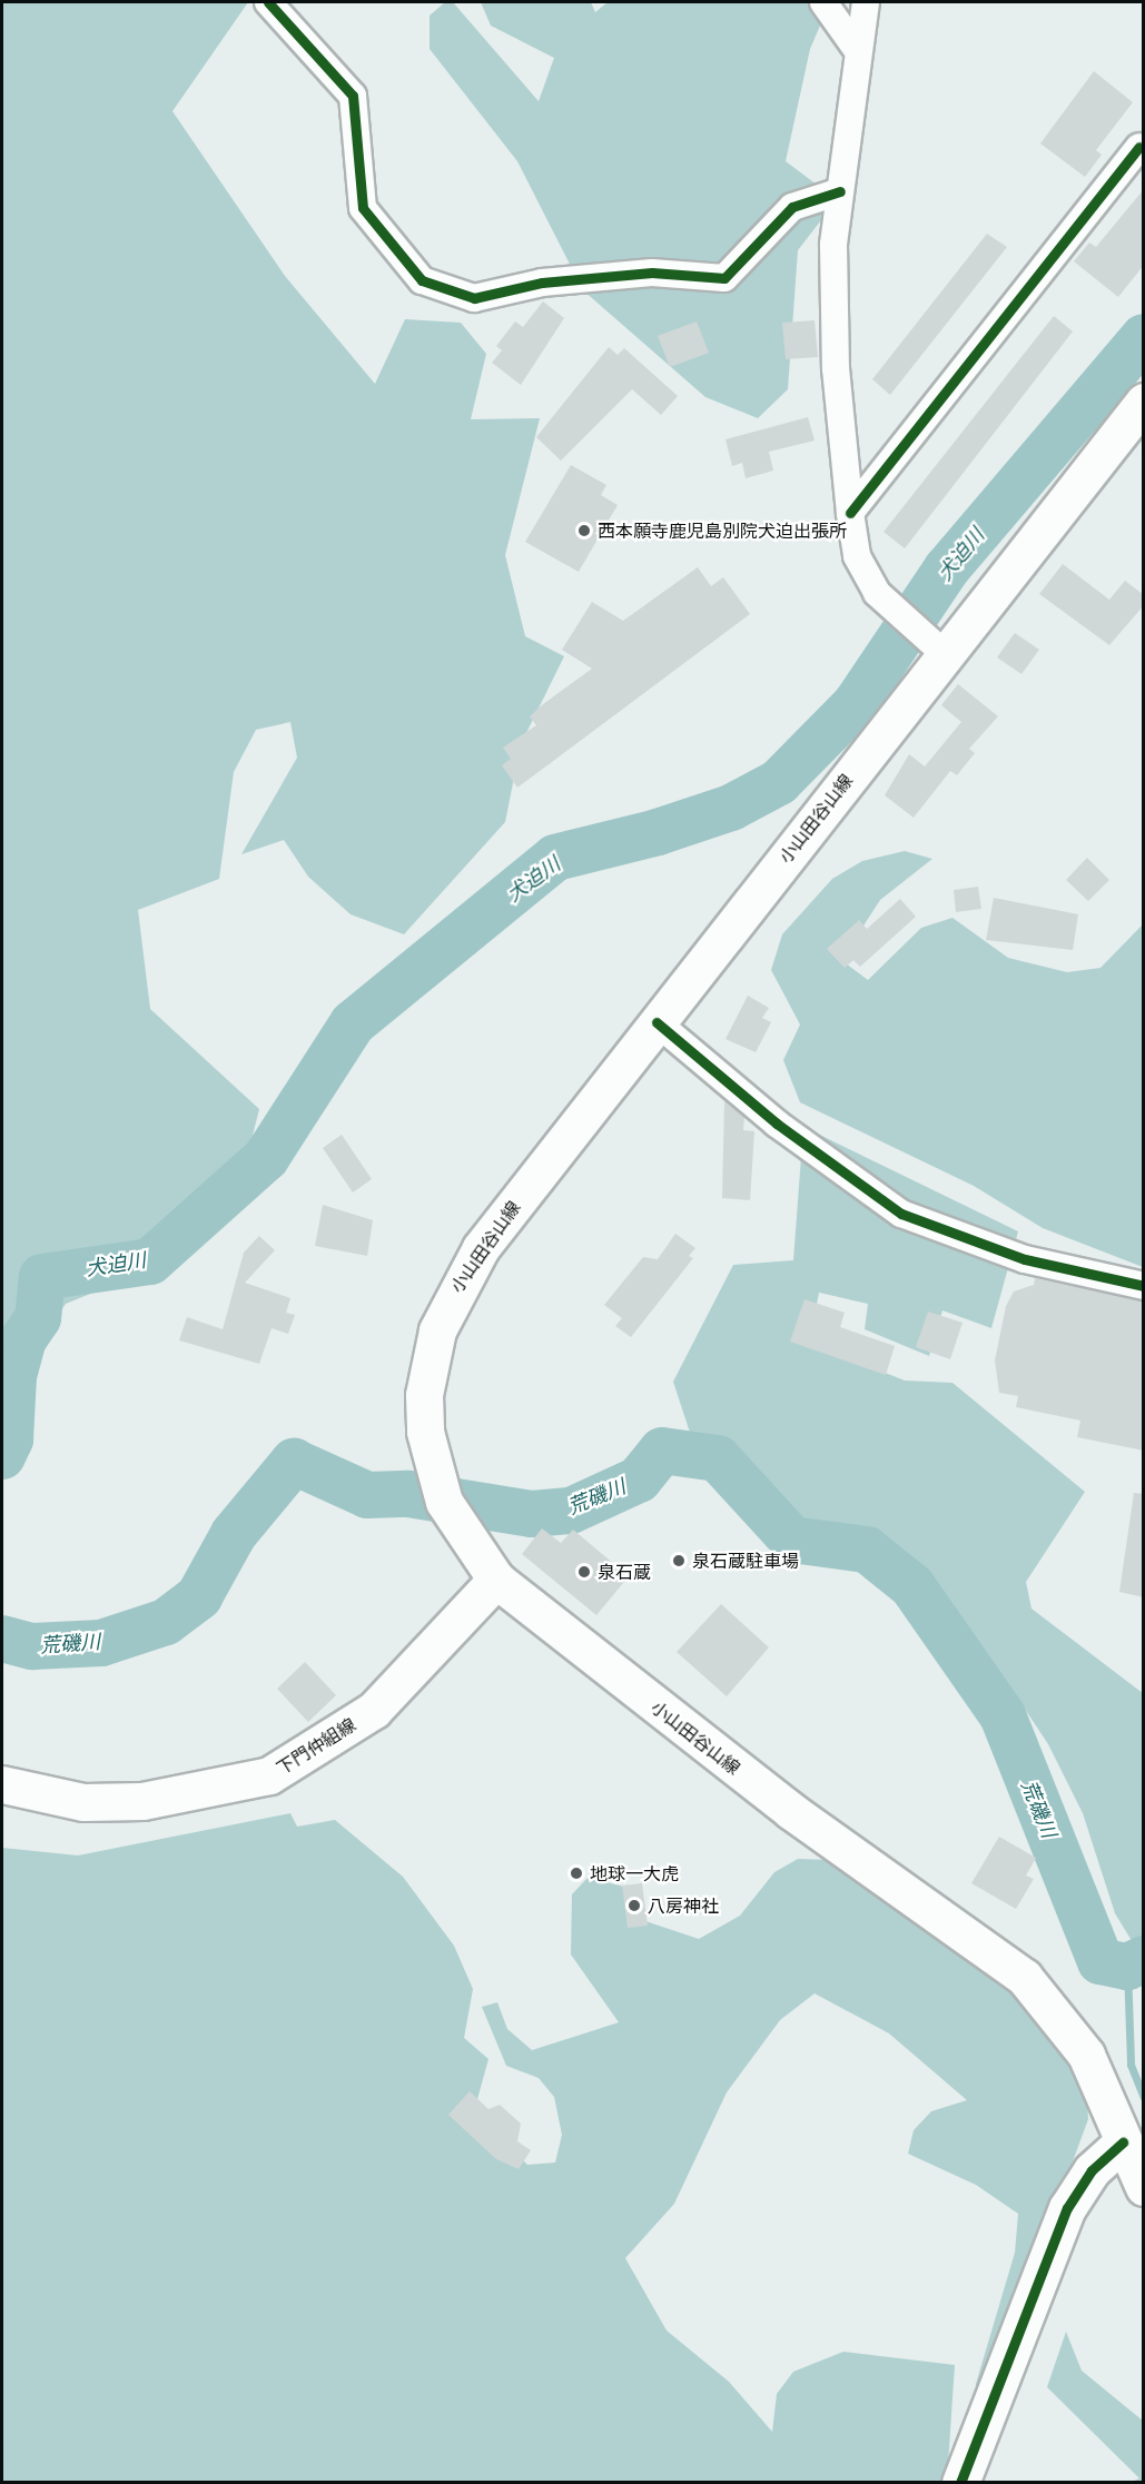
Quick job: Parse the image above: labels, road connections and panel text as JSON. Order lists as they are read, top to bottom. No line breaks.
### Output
{"streets":{"main road":["小山田谷山線","下門仲組線"]},"crossings":[["小山田谷山線","下門仲組線"]],"water":["犬迫川","荒磯川"],"places":["西本願寺鹿児島別院犬迫出張所","泉石蔵駐車場","泉石蔵","地球一大虎","八房神社"]}
